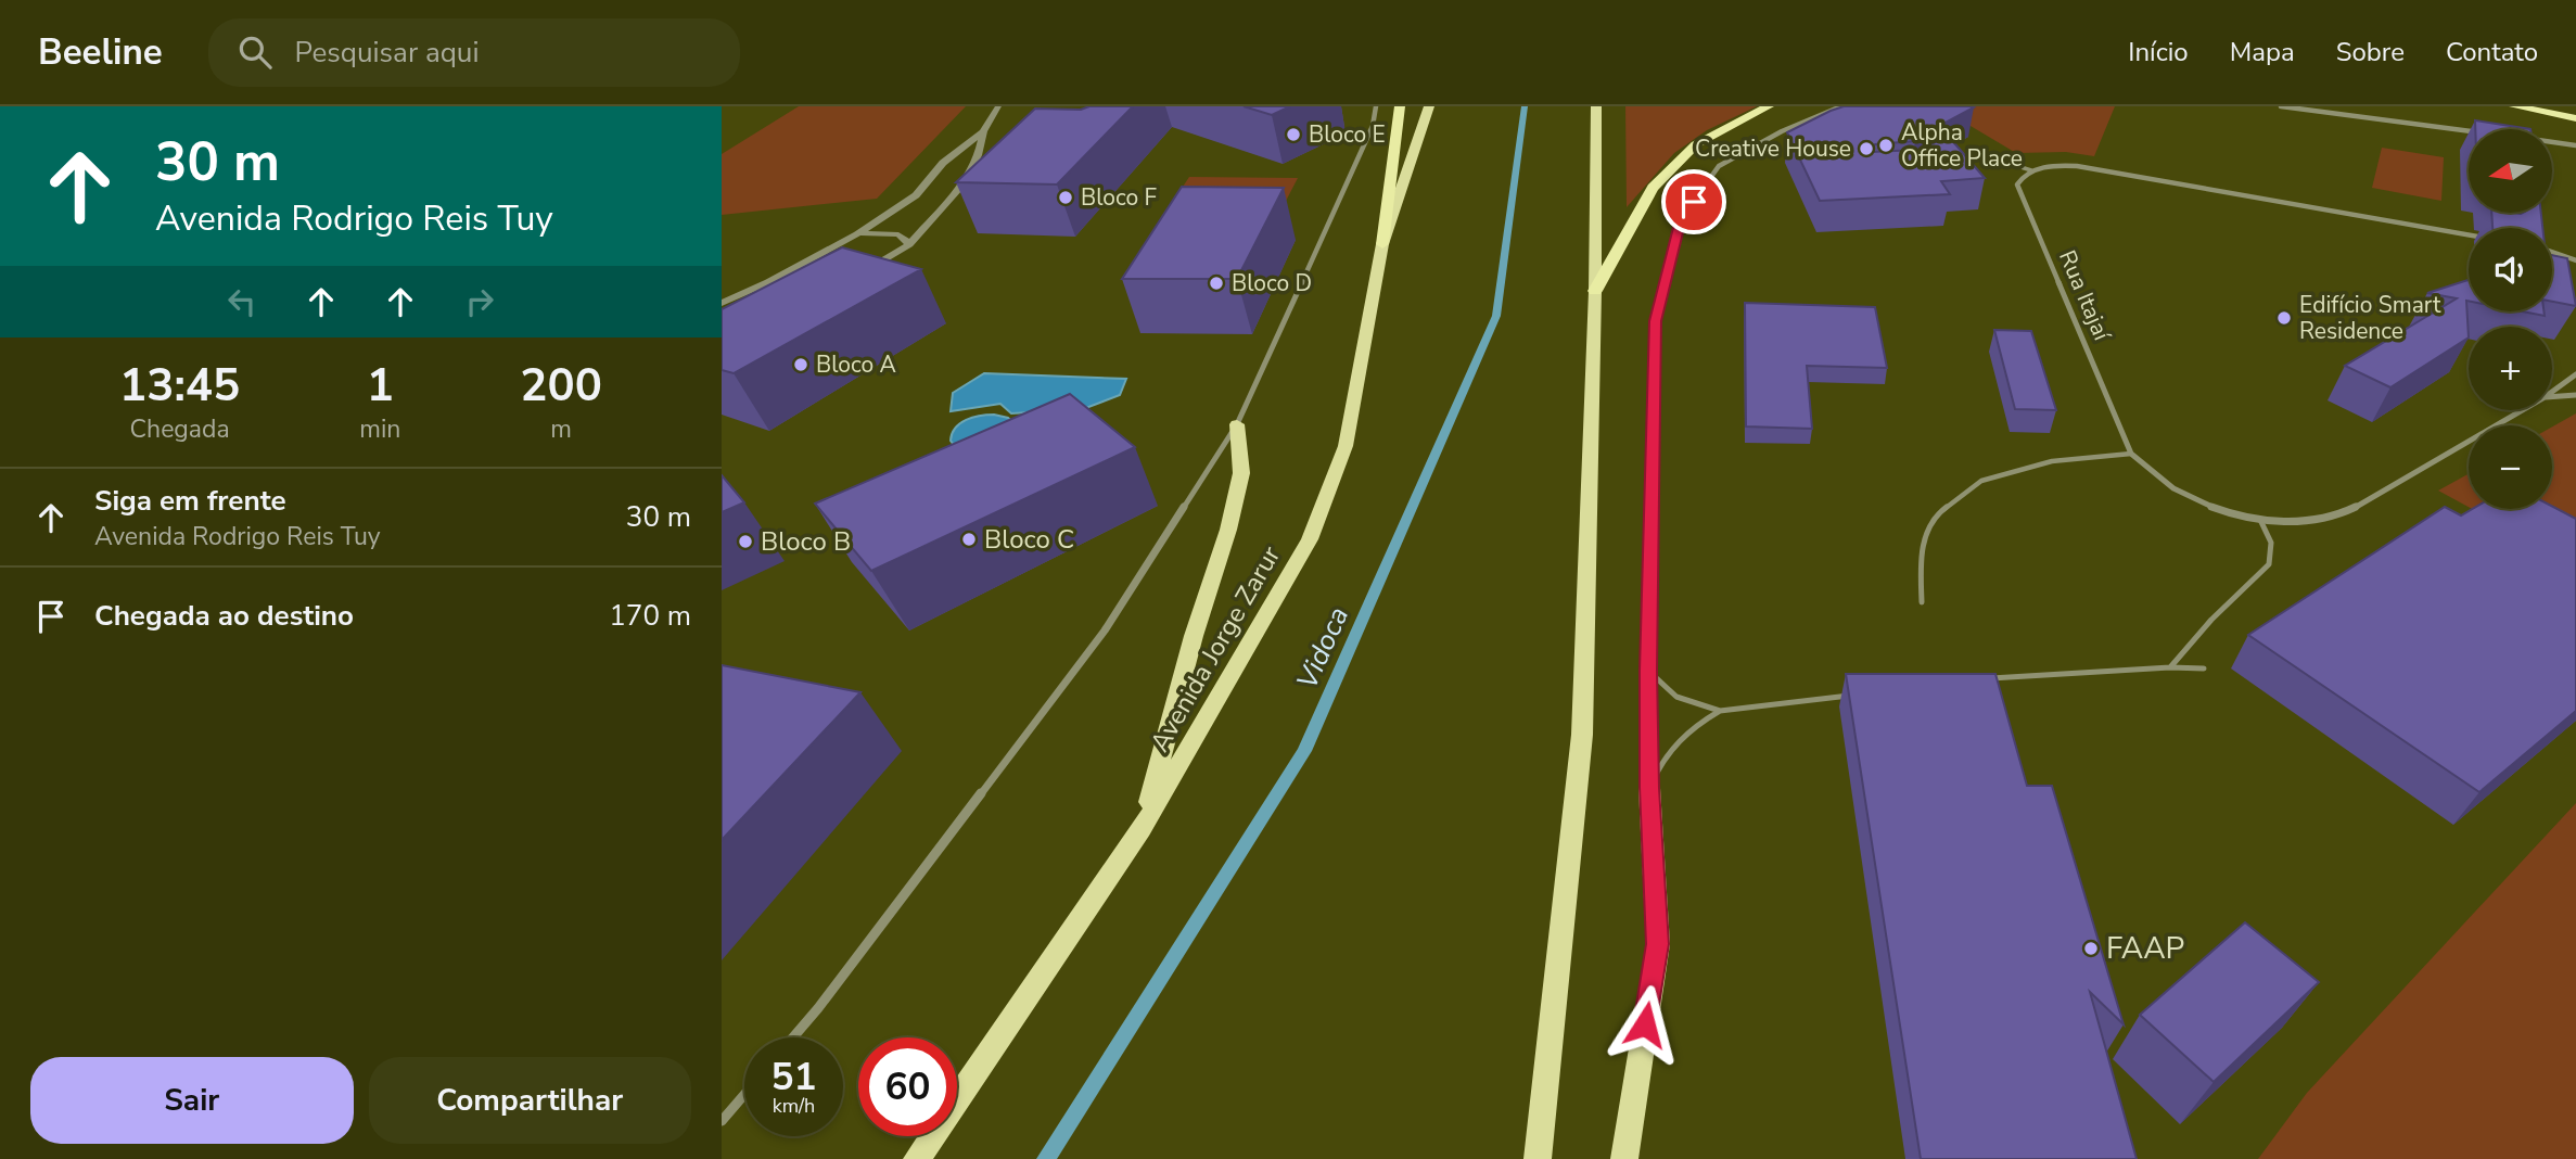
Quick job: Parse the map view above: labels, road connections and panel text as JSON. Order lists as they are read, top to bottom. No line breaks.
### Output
{"streets":{"main road":["Avenida Jorge Zarur"],"street":["Rua Itajaí"]},"water":["Vidoca"],"places":["Bloco E","Alpha Office Place","Creative House","Bloco F","Bloco D","Edifício Smart Residence","Bloco A","Bloco C","Bloco B","FAAP"],"north":"left","page":{"header":"Beeline","search":"Pesquisar aqui","nav":["Início","Mapa","Sobre","Contato"],"turn":["30 m","Avenida Rodrigo Reis Tuy"],"map_buttons":["+","−"],"eta":["13:45","Chegada","1","min","200","m"],"list":[{"name":"Siga em frente","note":"Avenida Rodrigo Reis Tuy","value":"30 m"},{"name":"Chegada ao destino","value":"170 m"}],"speed":"51 km/h","limit":"60","buttons":["Sair","Compartilhar"]}}
